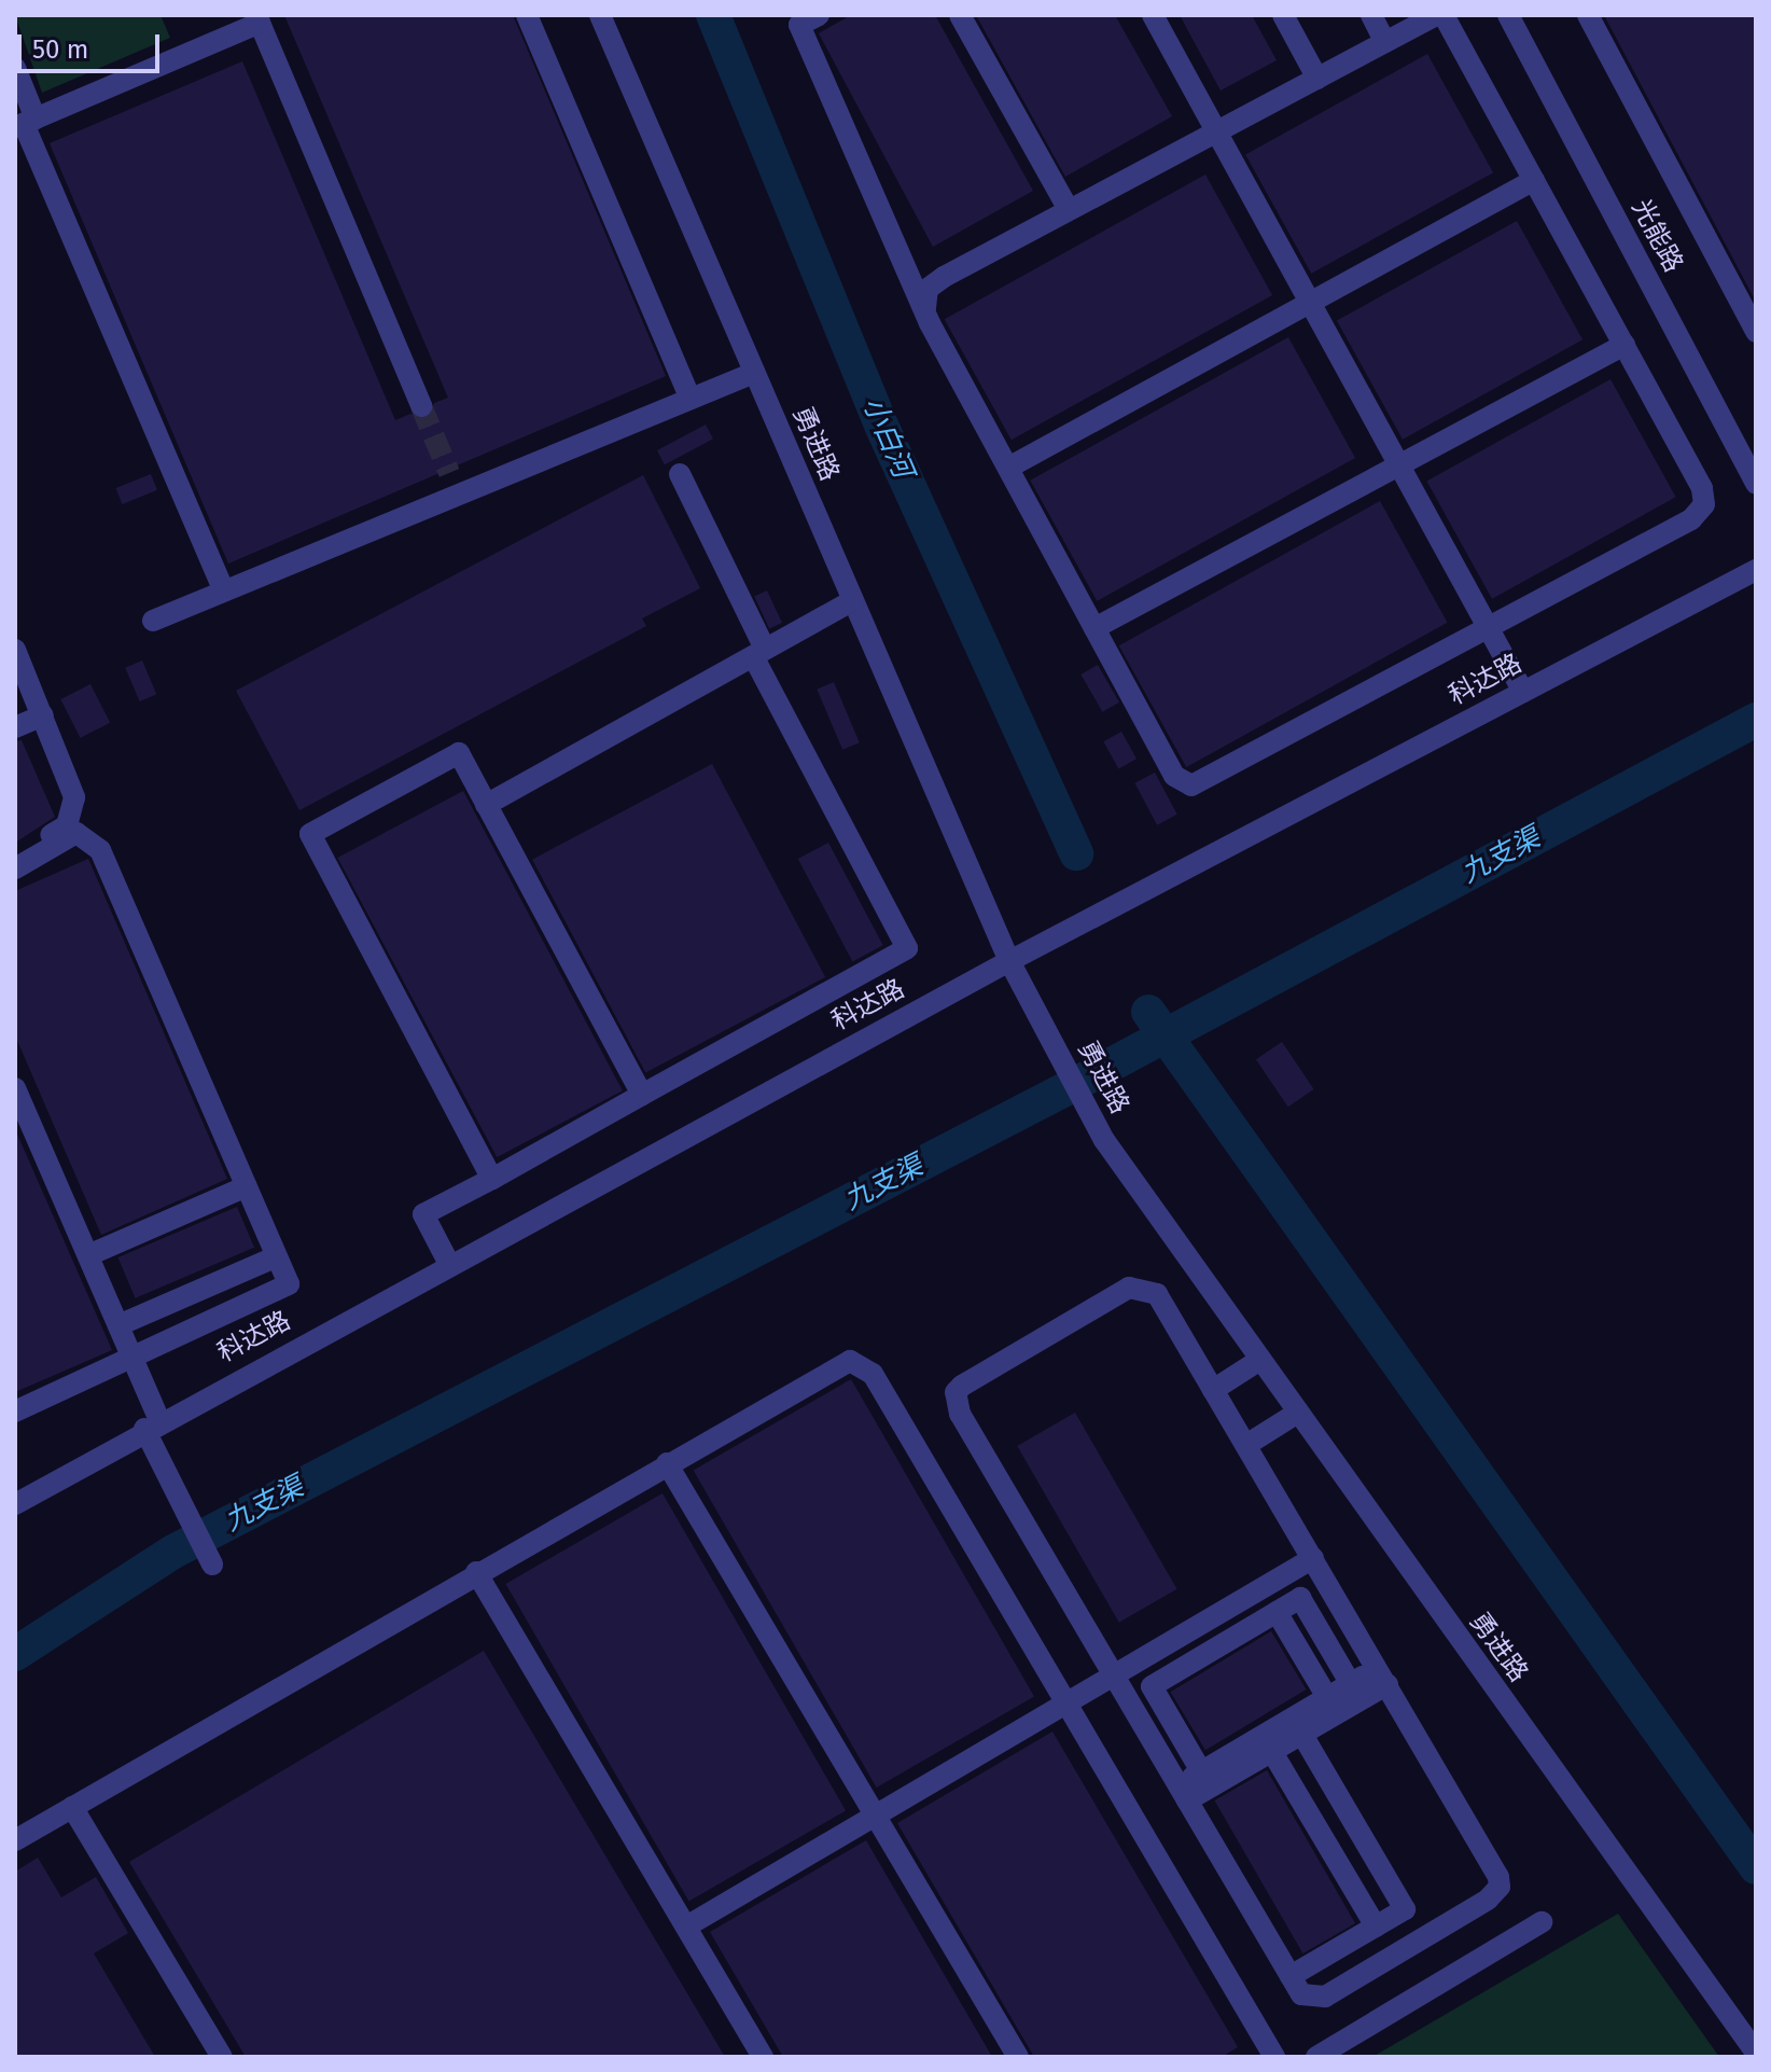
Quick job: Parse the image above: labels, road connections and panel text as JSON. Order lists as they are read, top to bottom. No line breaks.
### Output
{"streets":{"street":["光能路","勇进路","科达路"]},"crossings":[["勇进路","科达路"]],"water":["小白河","九支渠"],"scale_bar":"50 m"}
